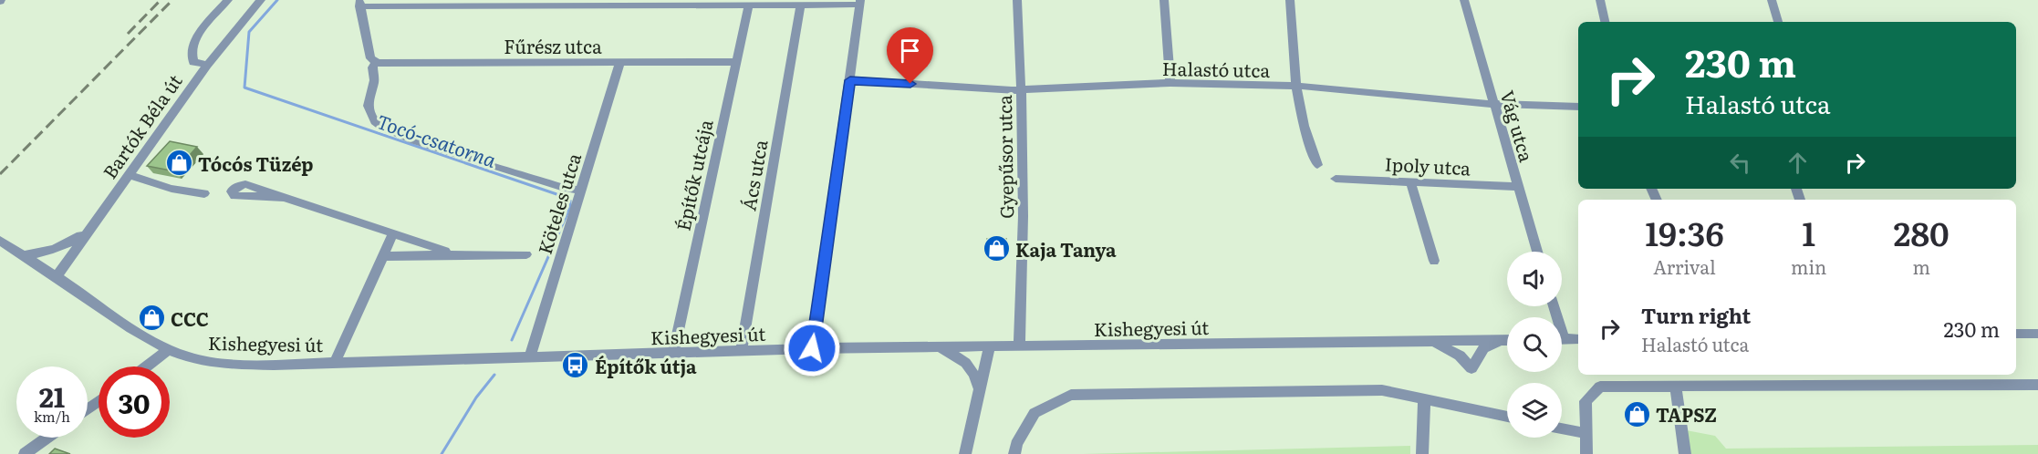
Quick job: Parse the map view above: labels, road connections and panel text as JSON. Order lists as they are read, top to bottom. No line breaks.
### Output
{"streets":{"street":["Fűrész utca","Halastó utca","Bartók Béla út","Vág utca","Gyepűsor utca","Ipoly utca","Építők utcája","Ács utca","Köteles utca","Kishegyesi út"]},"crossings":[["Fűrész utca","Építők utcája"],["Fűrész utca","Köteles utca"],["Halastó utca","Vág utca"],["Halastó utca","Gyepűsor utca"],["Bartók Béla út","Kishegyesi út"],["Vág utca","Ipoly utca"],["Gyepűsor utca","Kishegyesi út"],["Építők utcája","Kishegyesi út"],["Ács utca","Kishegyesi út"],["Köteles utca","Kishegyesi út"]],"water":["Tocó-csatorna"],"places":{"shop":["Tócós Tüzép","Kaja Tanya","CCC","TAPSZ"],"bus stop":["Építők útja"]},"page":{"turn":["230 m","Halastó utca"],"eta":["19:36","Arrival","1","min","280","m"],"list":[{"name":"Turn right","note":"Halastó utca","value":"230 m"}],"speed":"21 km/h","limit":"30"}}
